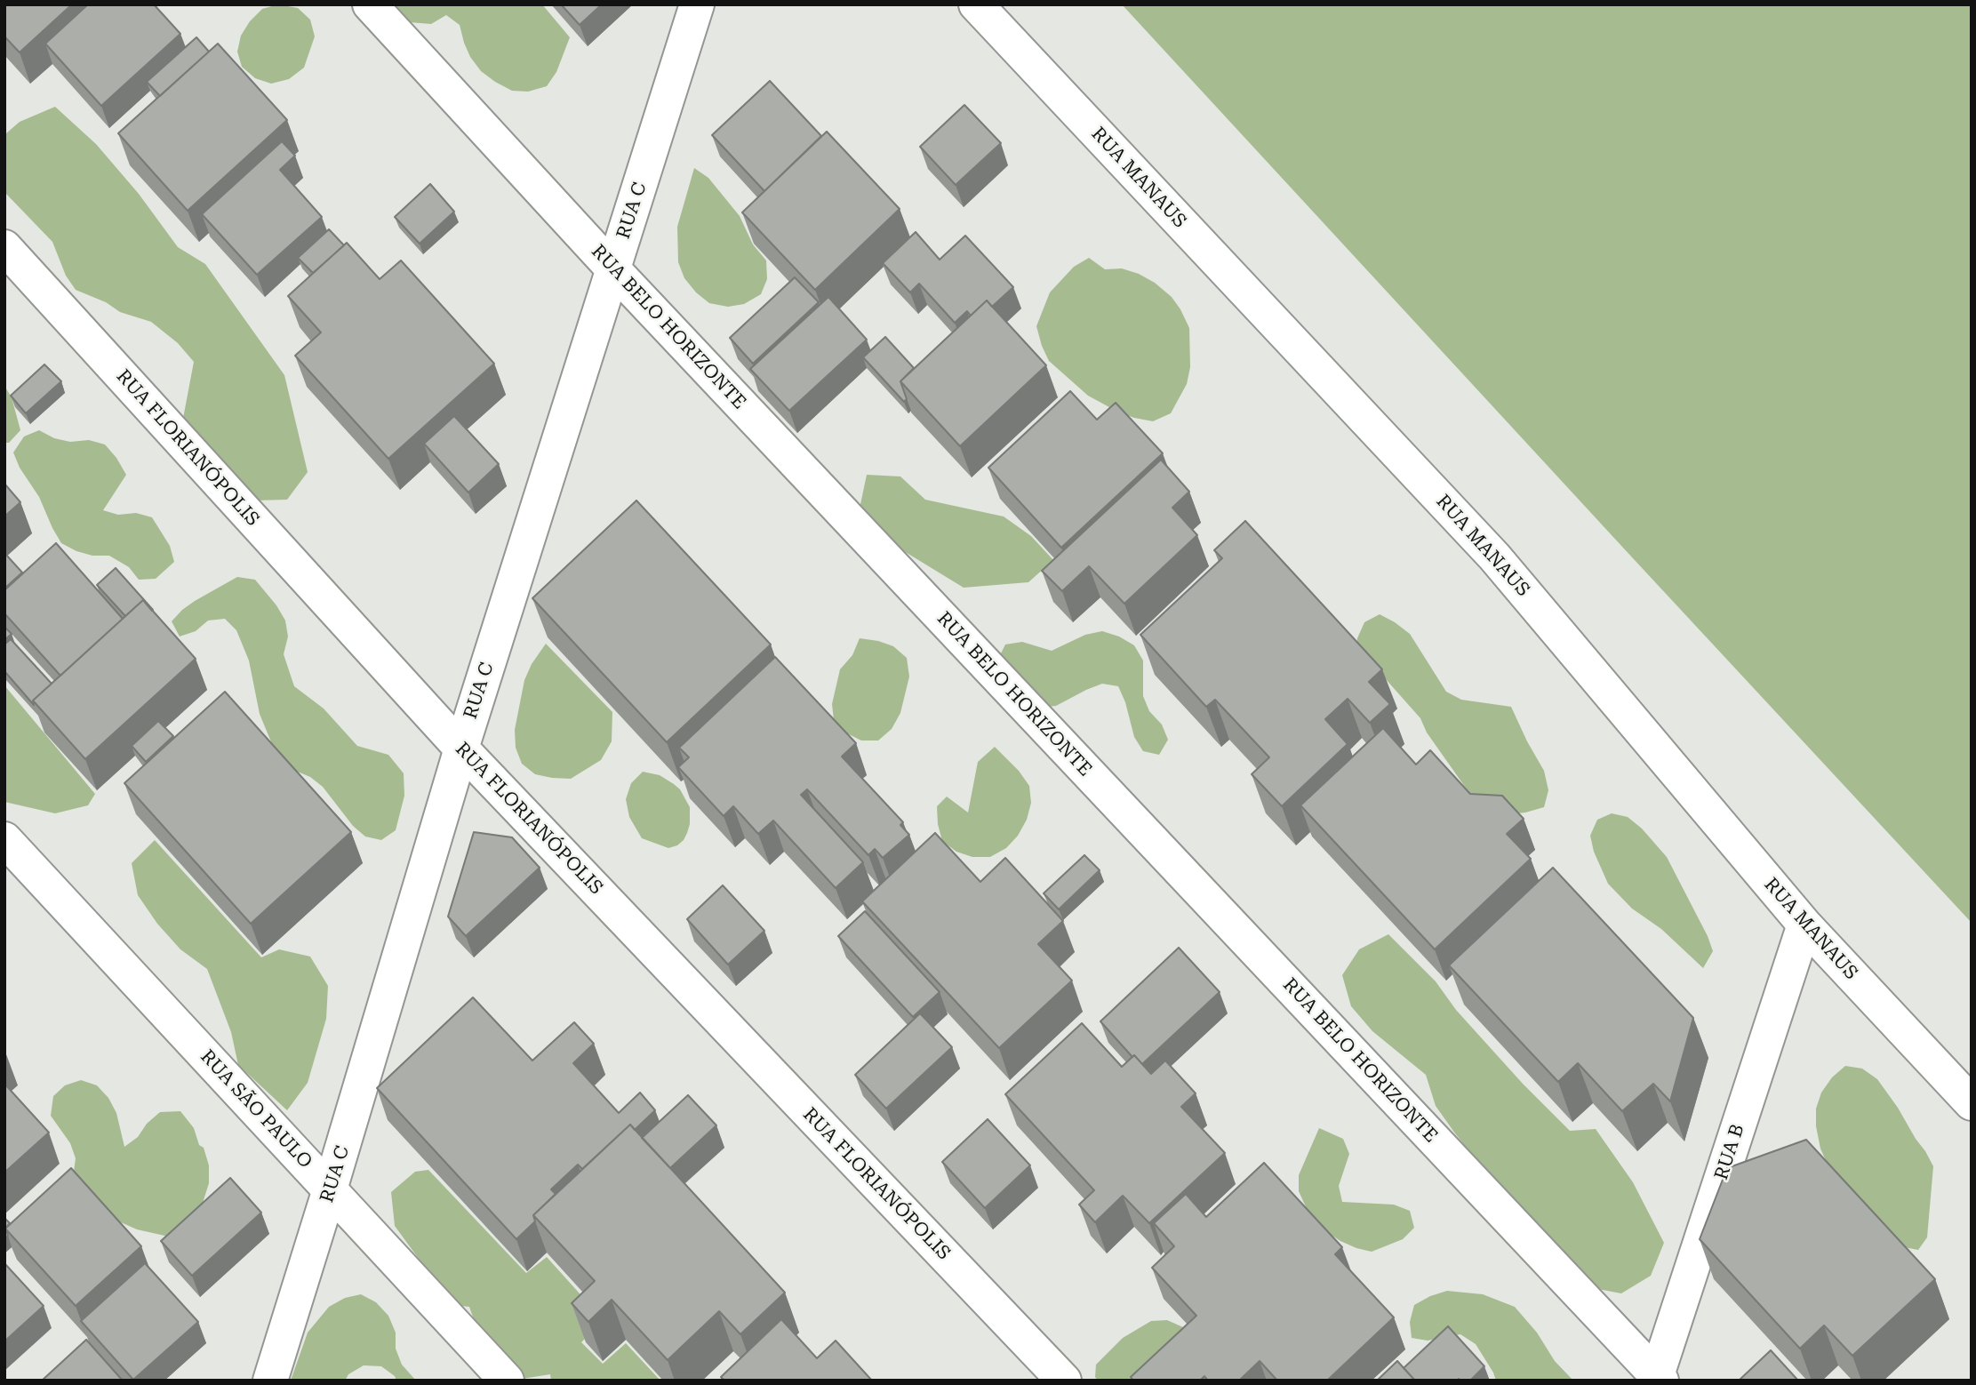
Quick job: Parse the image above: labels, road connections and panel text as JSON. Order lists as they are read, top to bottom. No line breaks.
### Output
{"streets":{"street":["RUA MANAUS","RUA C","RUA BELO HORIZONTE","RUA FLORIANÓPOLIS","RUA SÃO PAULO","RUA B"]},"crossings":[["RUA MANAUS","RUA B"],["RUA C","RUA BELO HORIZONTE"],["RUA C","RUA FLORIANÓPOLIS"],["RUA C","RUA SÃO PAULO"],["RUA BELO HORIZONTE","RUA B"]]}
